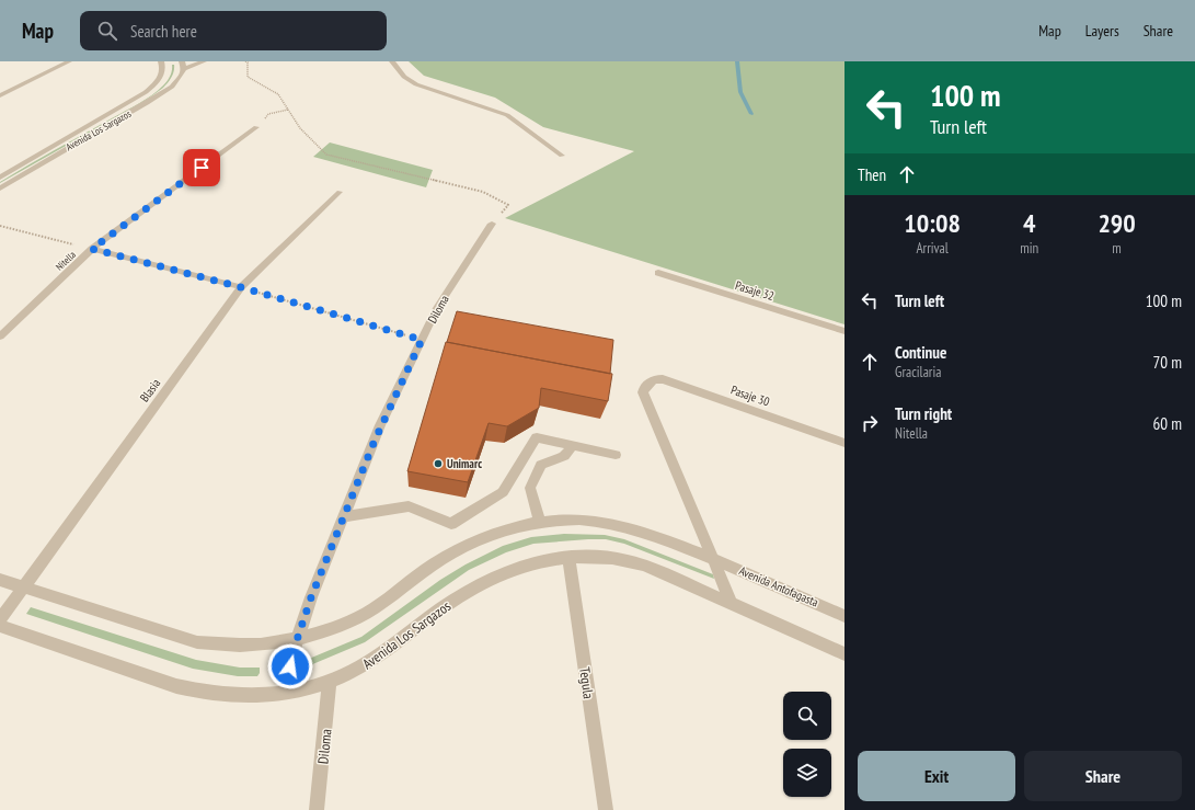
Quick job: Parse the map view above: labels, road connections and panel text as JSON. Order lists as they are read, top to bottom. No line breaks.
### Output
{"streets":{"street":["Avenida Los Sargazos","Nitella","Pasaje 32","Diloma","Blasia","Pasaje 30","Avenida Antofagasta","Tegula"]},"crossings":[["Avenida Los Sargazos","Diloma"],["Avenida Los Sargazos","Tegula"],["Pasaje 30","Avenida Antofagasta"]],"places":["Unimarc"],"page":{"header":"Map","search":"Search here","nav":["Map","Layers","Share"],"turn":["100 m","Turn left"],"then":"Then","eta":["10:08","Arrival","4","min","290","m"],"list":[{"name":"Turn left","value":"100 m"},{"name":"Continue","note":"Gracilaria","value":"70 m"},{"name":"Turn right","note":"Nitella","value":"60 m"}],"buttons":["Exit","Share"]}}
